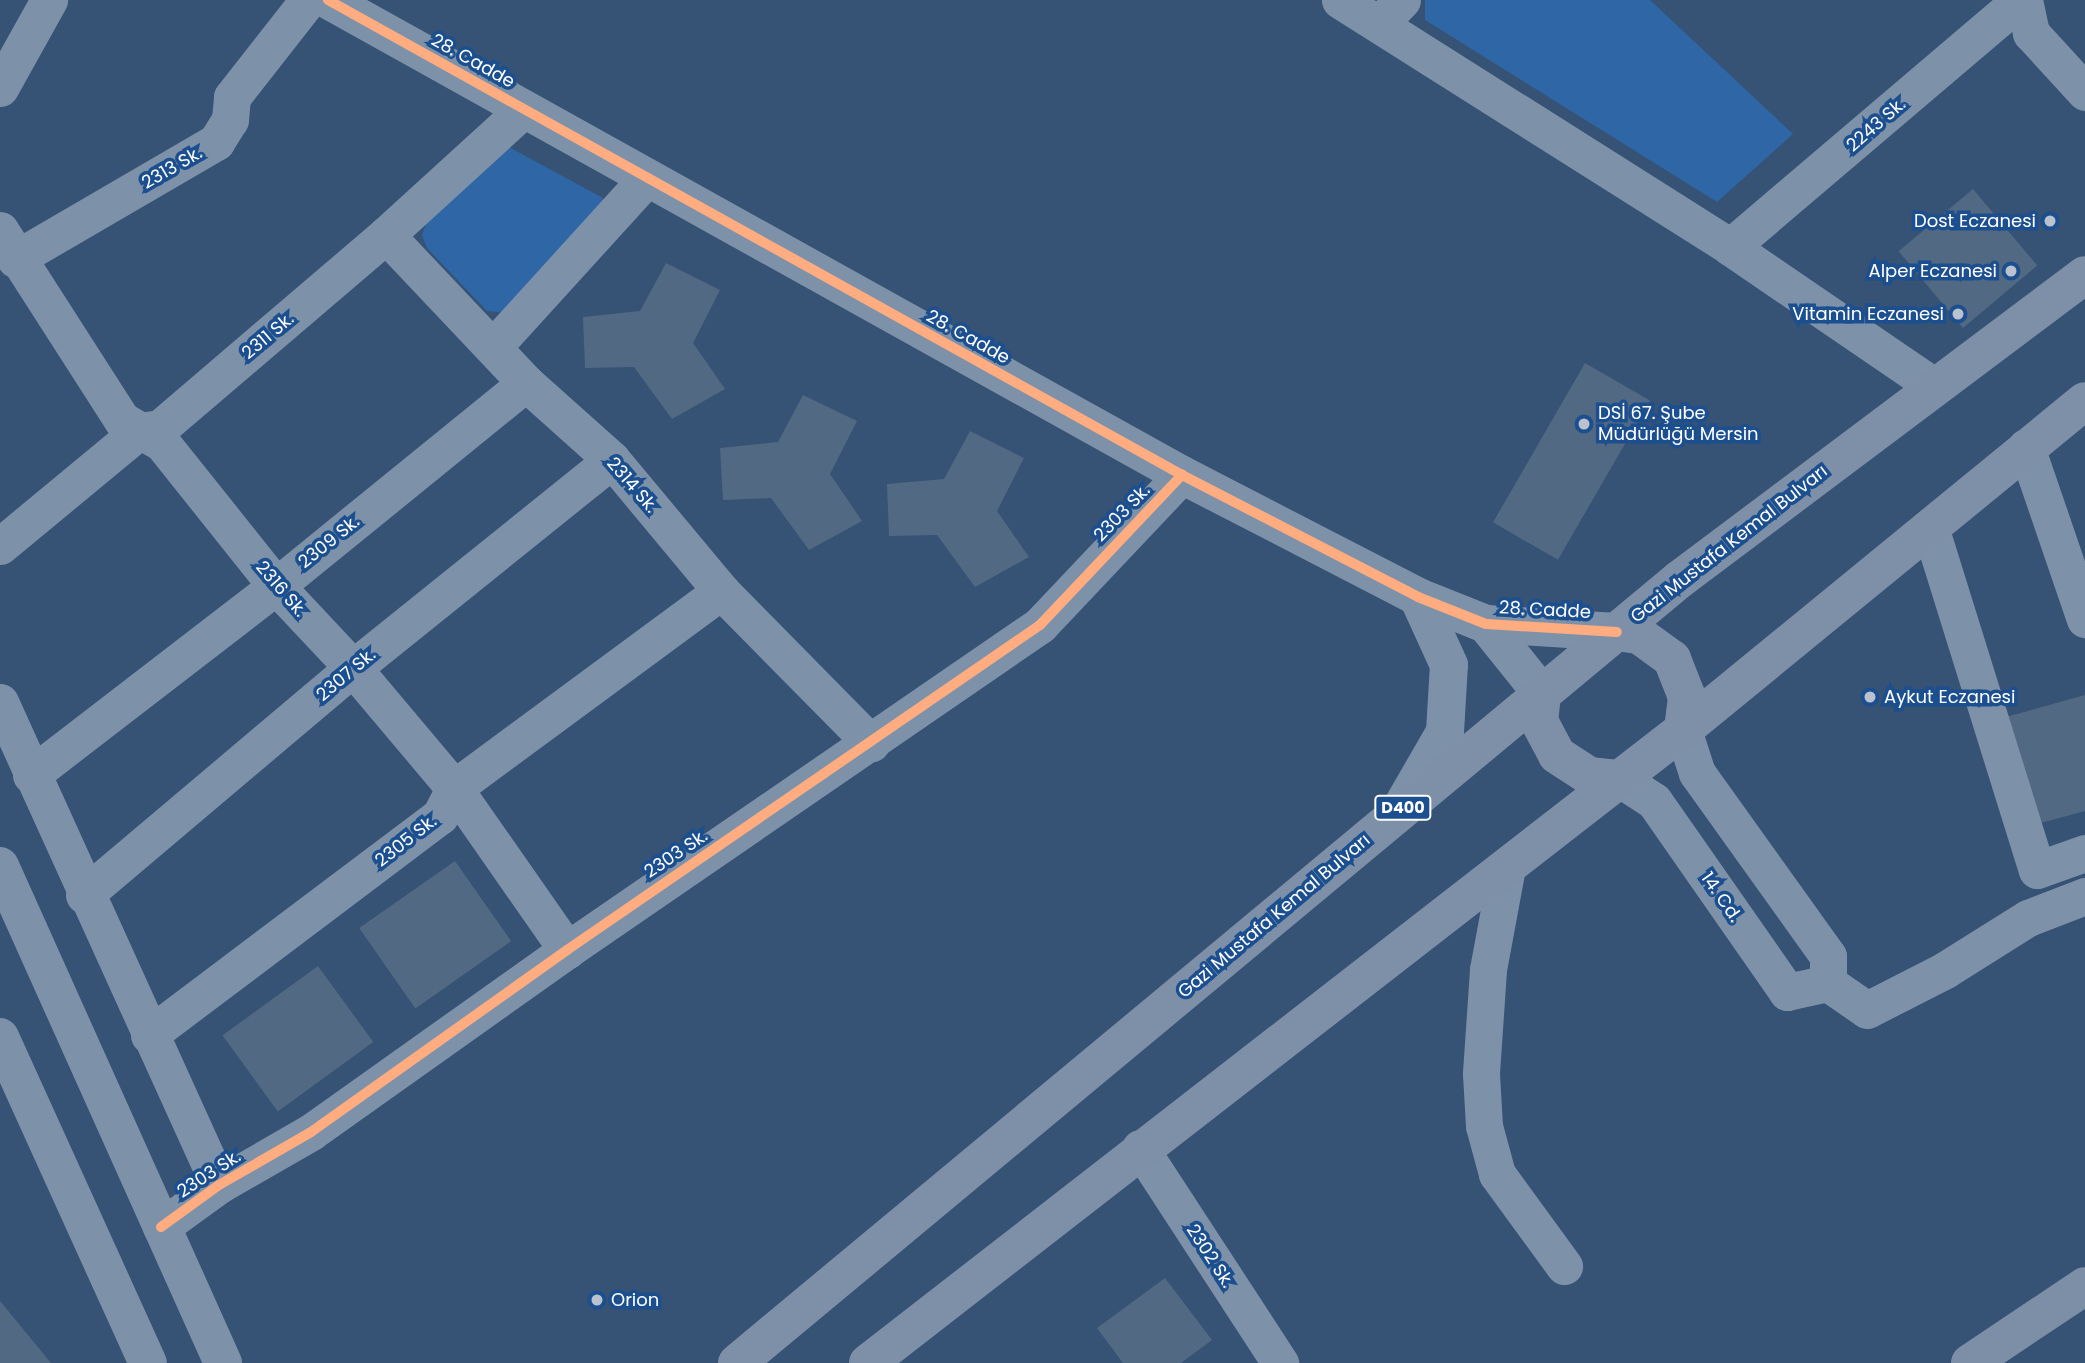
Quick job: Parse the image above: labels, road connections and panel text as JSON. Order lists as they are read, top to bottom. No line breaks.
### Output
{"streets":{"highway":["Gazi Mustafa Kemal Bulvarı","D400"],"street":["28. Cadde","2243 Sk.","2313 Sk.","2311 Sk.","2314 Sk.","2303 Sk.","2309 Sk.","2316 Sk.","2307 Sk.","2305 Sk.","14. Cd.","2302 Sk."]},"crossings":[["28. Cadde","2311 Sk."],["28. Cadde","2303 Sk."],["28. Cadde","Gazi Mustafa Kemal Bulvarı"],["28. Cadde","14. Cd."],["2313 Sk.","2316 Sk."],["2311 Sk.","2314 Sk."],["2311 Sk.","2316 Sk."],["2314 Sk.","2303 Sk."],["2314 Sk.","2309 Sk."],["2314 Sk.","2307 Sk."],["2314 Sk.","2305 Sk."],["2303 Sk.","2309 Sk."],["2303 Sk.","2316 Sk."],["2303 Sk.","2307 Sk."],["2303 Sk.","2305 Sk."],["2309 Sk.","2316 Sk."],["Gazi Mustafa Kemal Bulvarı","14. Cd."],["2316 Sk.","2307 Sk."],["2316 Sk.","2305 Sk."]],"places":["Dost Eczanesi","Alper Eczanesi","Vitamin Eczanesi","DSİ 67. Şube Müdürlüğü Mersin","Aykut Eczanesi","Orion"]}
